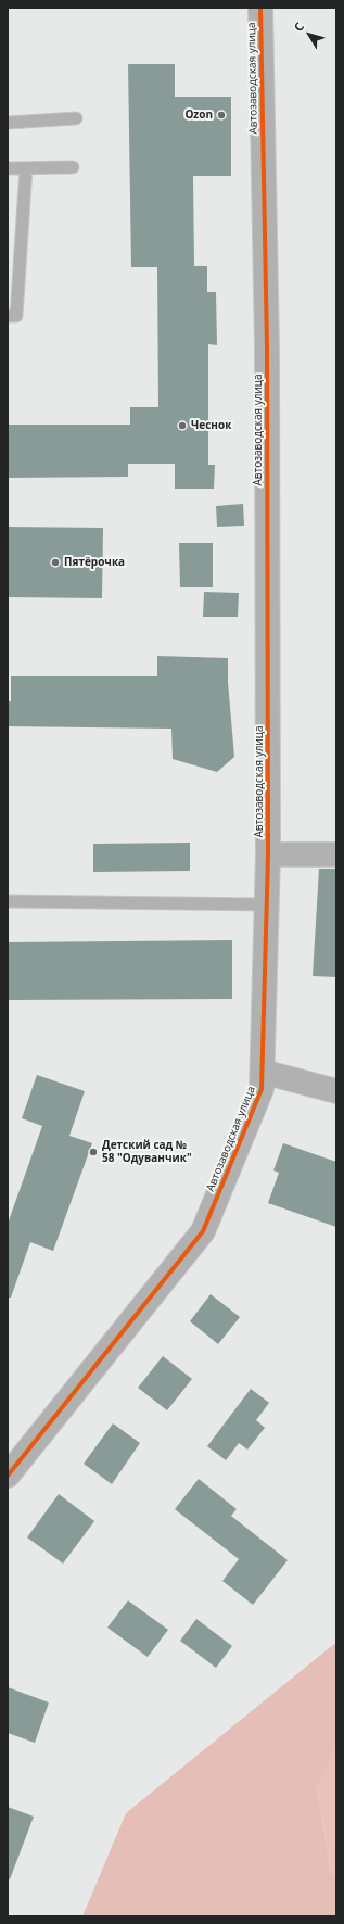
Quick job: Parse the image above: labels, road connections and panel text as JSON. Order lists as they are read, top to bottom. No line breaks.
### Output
{"streets":{"street":["Автозаводская улица"]},"places":["Ozon","Чеснок","Пятёрочка","Детский сад № 58 \"Одуванчик\""],"north":"top left"}
